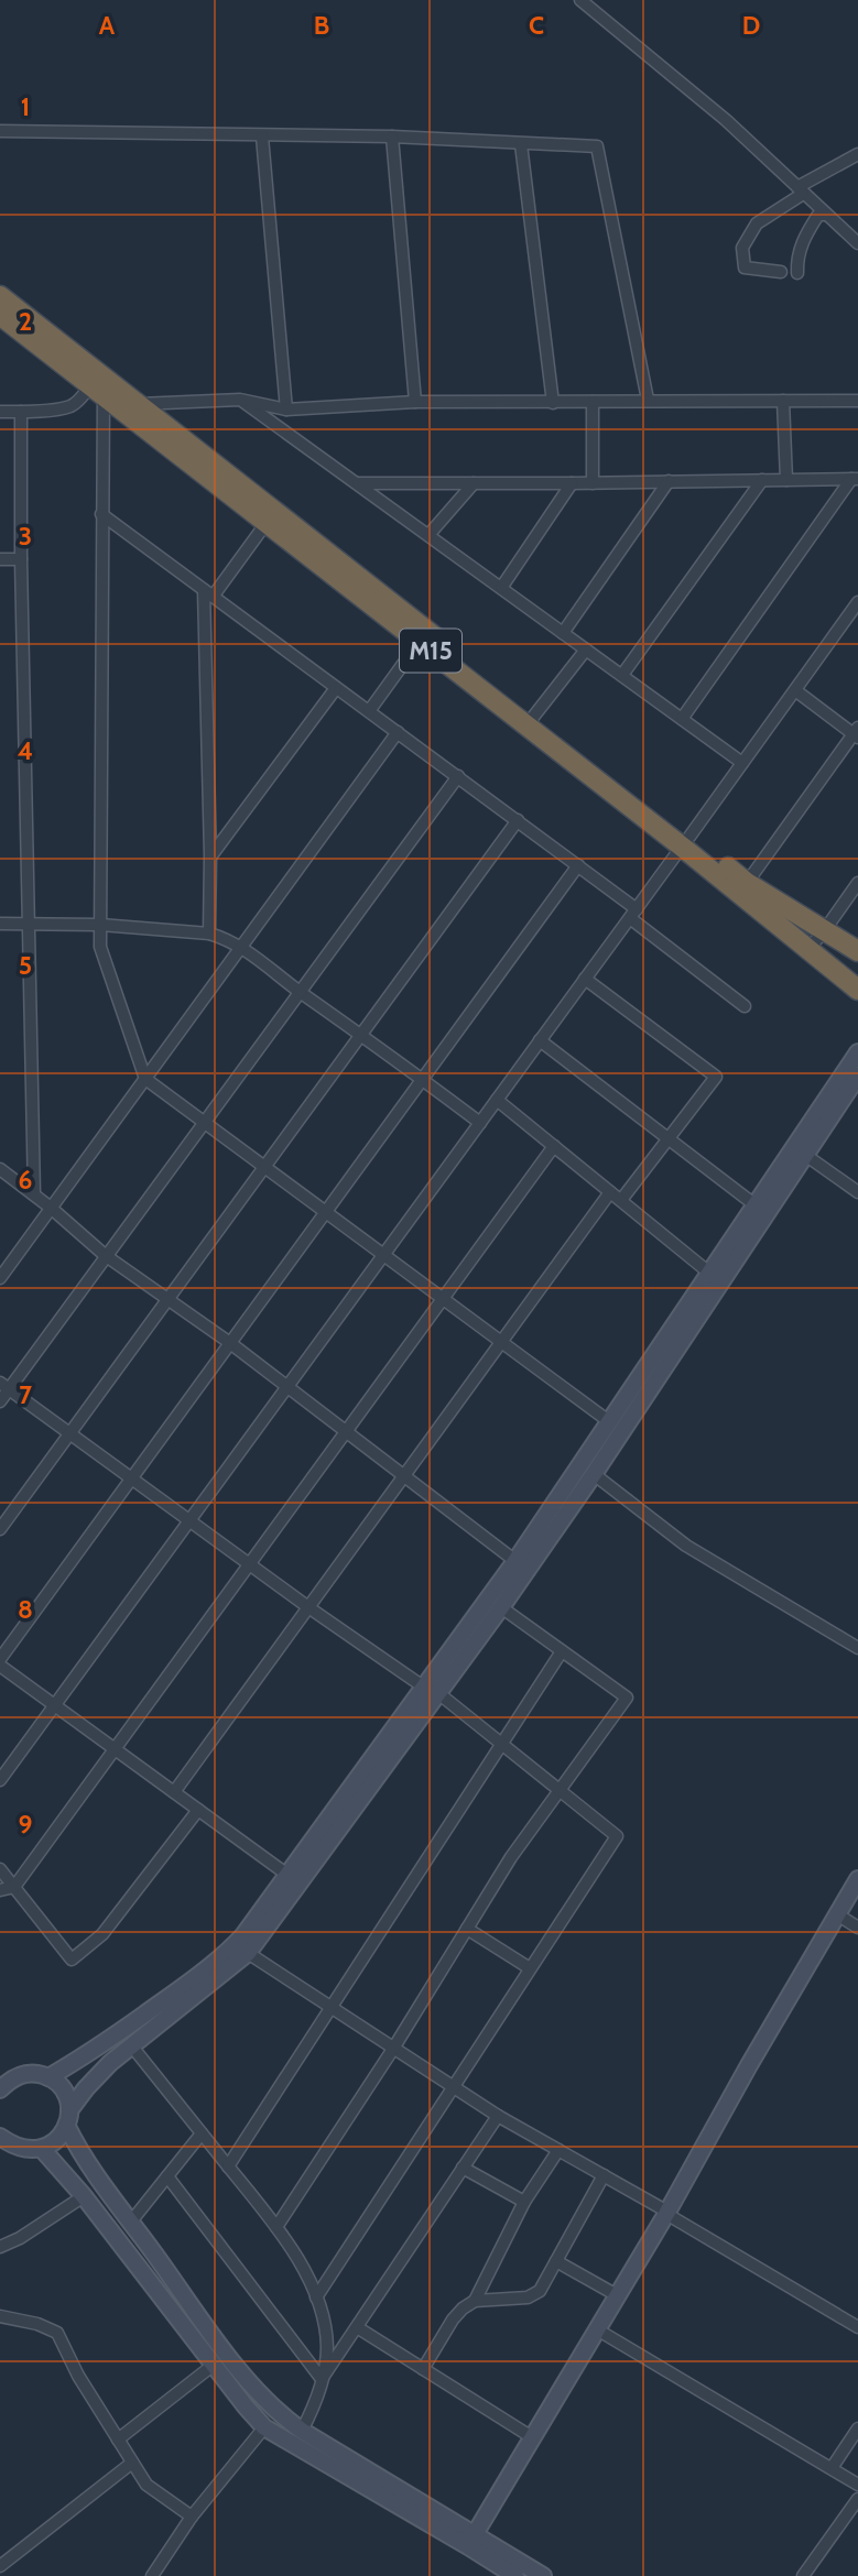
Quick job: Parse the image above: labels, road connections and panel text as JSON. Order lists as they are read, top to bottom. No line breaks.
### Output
{"streets":{"highway":["M15"]},"grid":{"columns":["A","B","C","D"],"rows":["1","2","3","4","5","6","7","8","9"]}}
